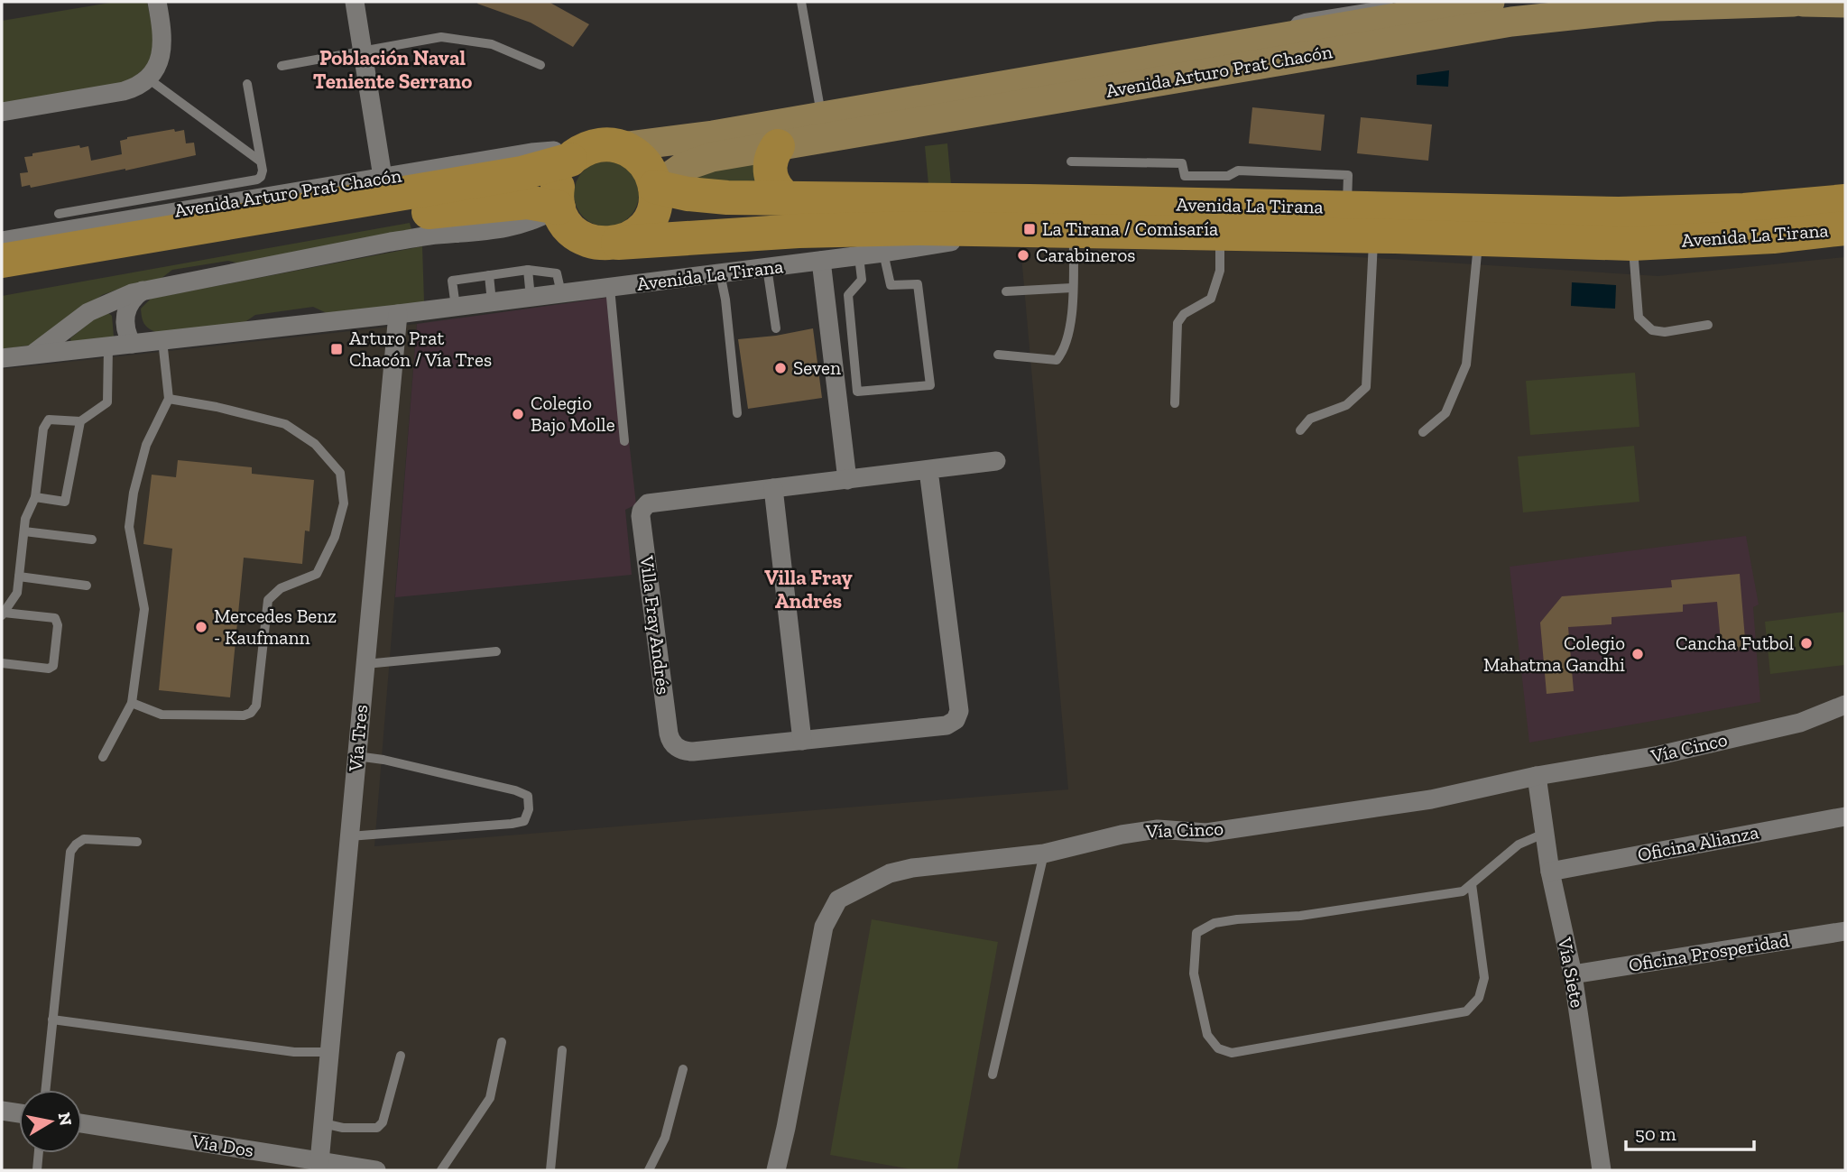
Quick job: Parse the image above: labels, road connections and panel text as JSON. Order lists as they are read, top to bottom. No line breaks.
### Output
{"streets":{"highway":["Avenida Arturo Prat Chacón","Avenida La Tirana"],"street":["Villa Fray Andrés","Vía Tres","Vía Cinco","Oficina Alianza","Oficina Prosperidad","Vía Siete","Vía Dos"]},"crossings":[["Avenida Arturo Prat Chacón","Avenida La Tirana"],["Avenida La Tirana","Vía Tres"],["Vía Tres","Vía Dos"],["Vía Cinco","Vía Siete"],["Oficina Alianza","Vía Siete"],["Oficina Prosperidad","Vía Siete"]],"districts":["Población Naval Teniente Serrano","Villa Fray Andrés"],"places":{"transit":["La Tirana / Comisaría","Arturo Prat Chacón / Vía Tres"],"other":["Carabineros","Seven","Colegio Bajo Molle","Mercedes Benz - Kaufmann","Cancha Futbol","Colegio Mahatma Gandhi"]},"scale_bar":"50 m","north":"right"}
